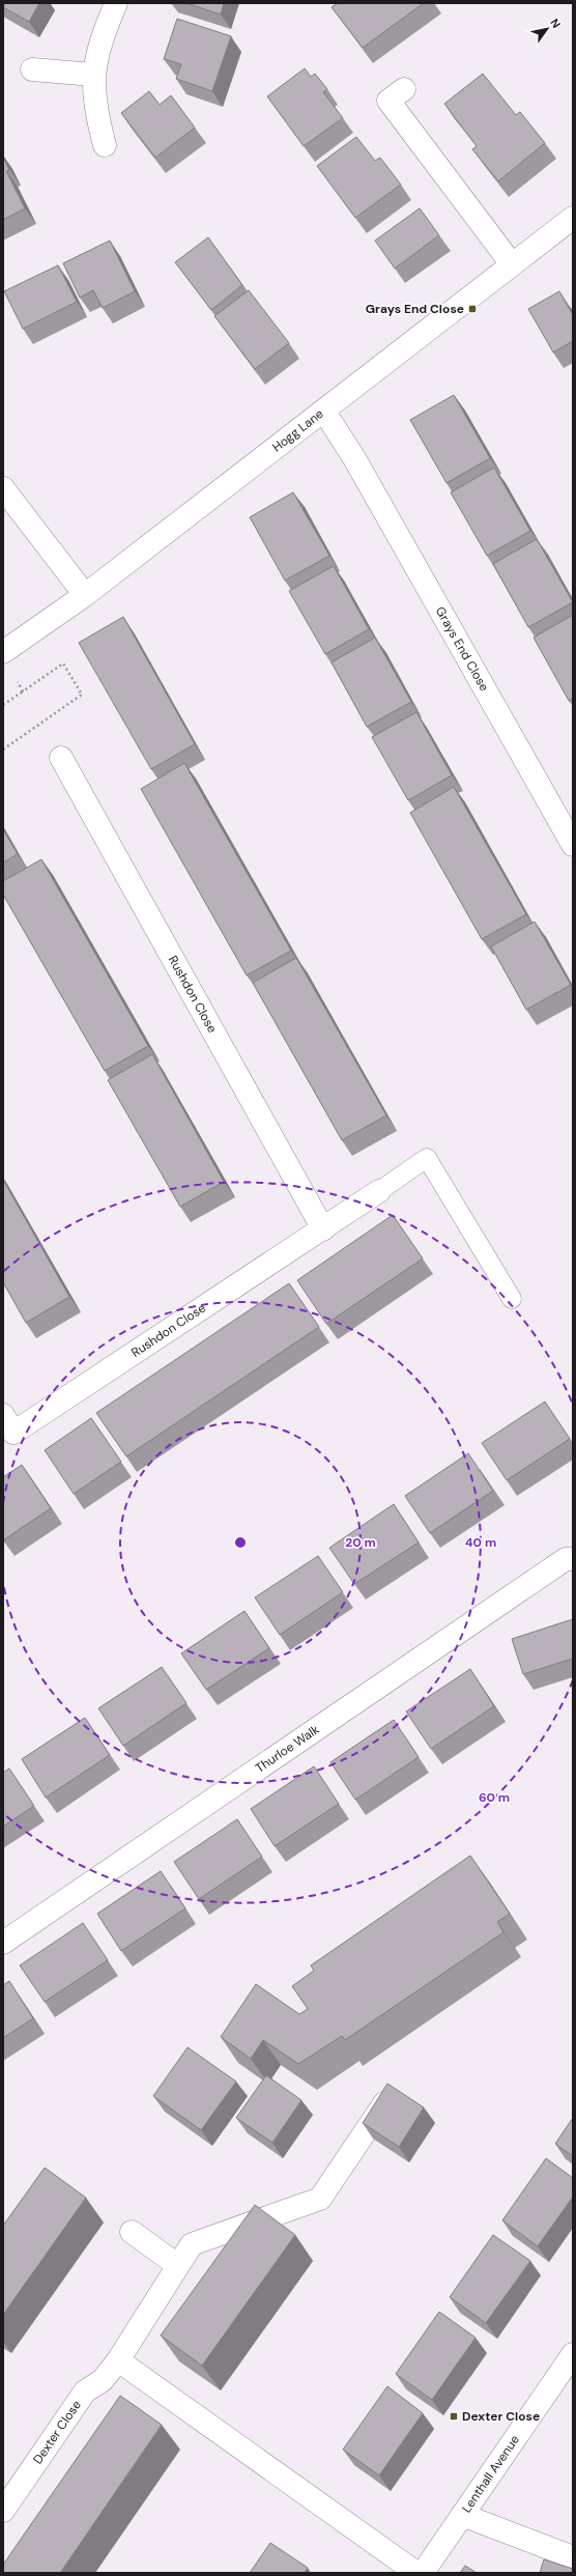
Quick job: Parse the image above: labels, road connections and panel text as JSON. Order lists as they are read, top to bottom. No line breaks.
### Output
{"streets":{"street":["Hogg Lane","Grays End Close","Rushdon Close","Thurloe Walk","Dexter Close","Lenthall Avenue"]},"crossings":[["Hogg Lane","Grays End Close"]],"places":{"transit":["Grays End Close","Dexter Close"]},"north":"top right","rings":["20 m","40 m","60 m"]}
